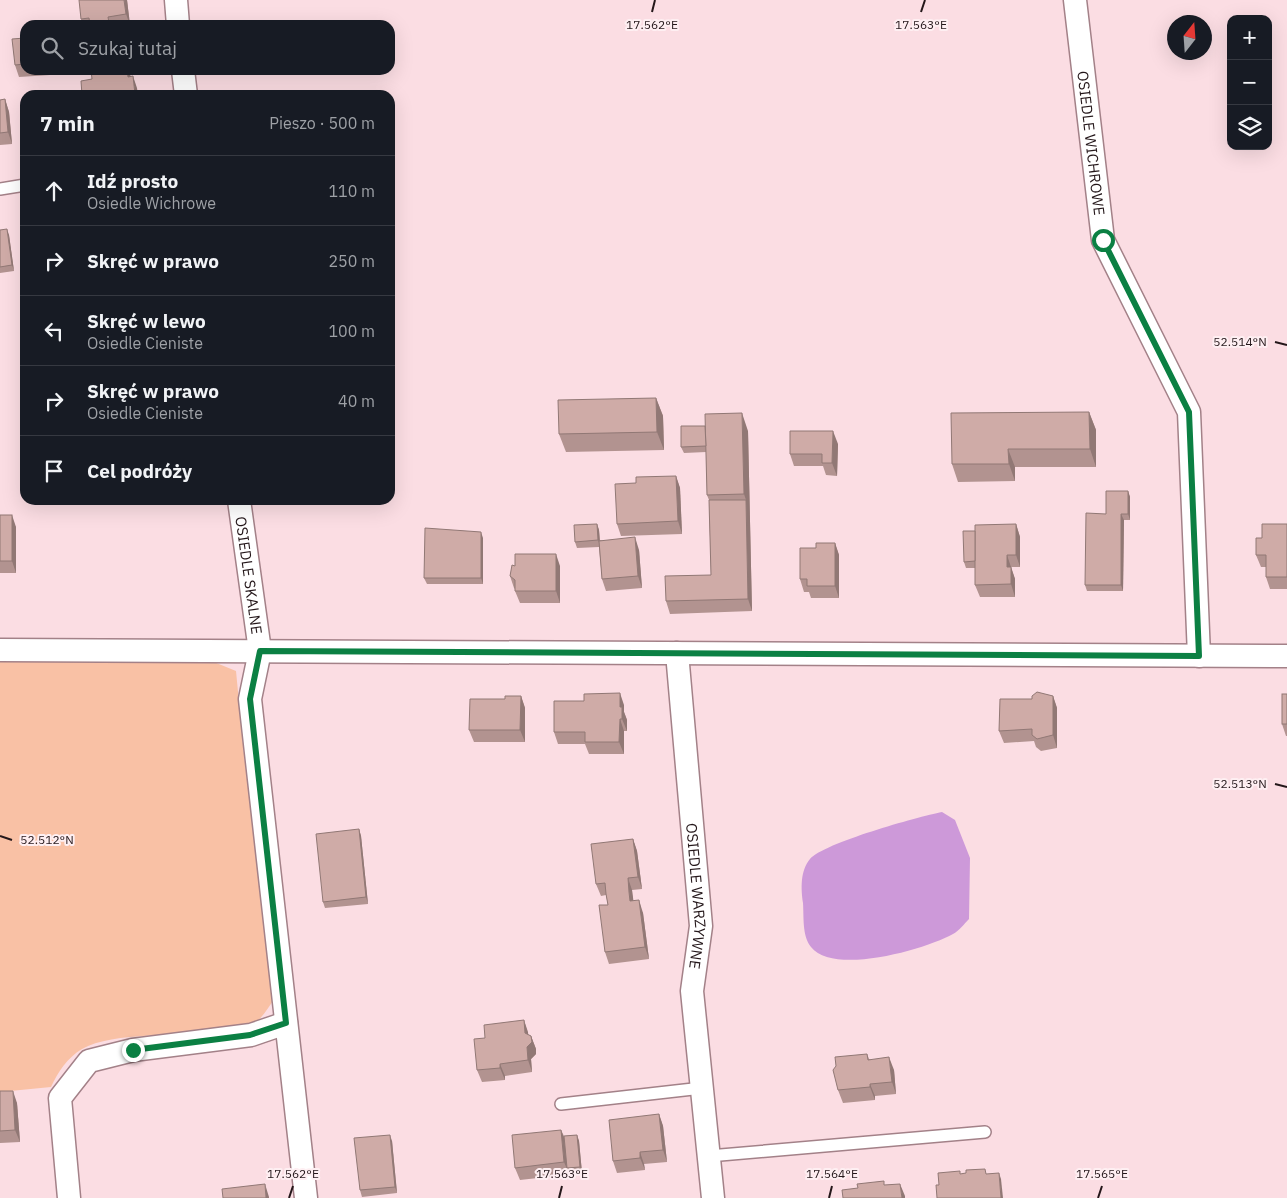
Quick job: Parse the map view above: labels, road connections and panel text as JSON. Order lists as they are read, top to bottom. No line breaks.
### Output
{"streets":{"street":["OSIEDLE WICHROWE","OSIEDLE SKALNE","OSIEDLE WARZYWNE"]},"north":"top","page":{"map_buttons":["+","−"],"search":"Szukaj tutaj","heading":["7 min","Pieszo · 500 m"],"list":[["Idź prosto","Osiedle Wichrowe","110 m"],["Skręć w prawo","250 m"],["Skręć w lewo","Osiedle Cieniste","100 m"],["Skręć w prawo","Osiedle Cieniste","40 m"],"Cel podróży"]},"coordinates":["17.562°E","17.563°E","52.514°N","52.513°N","52.512°N","17.564°E","17.565°E"]}
